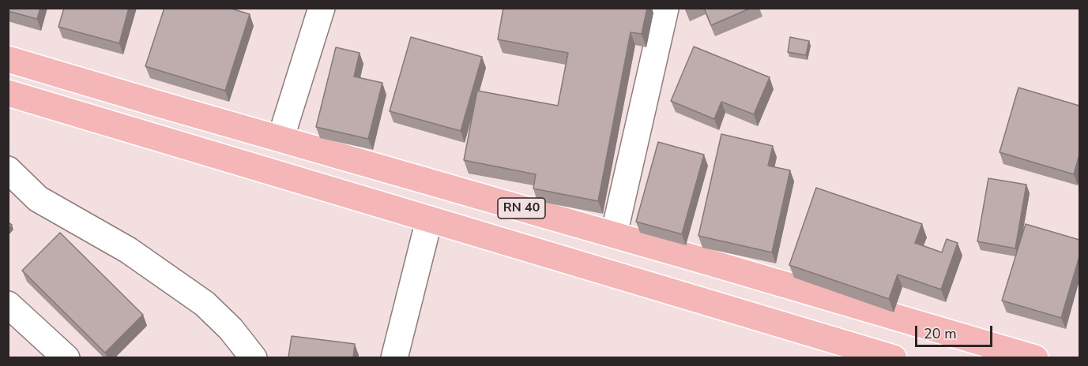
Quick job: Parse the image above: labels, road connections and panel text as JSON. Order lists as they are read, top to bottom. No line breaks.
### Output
{"streets":{"highway":["RN 40"]},"scale_bar":"20 m"}
